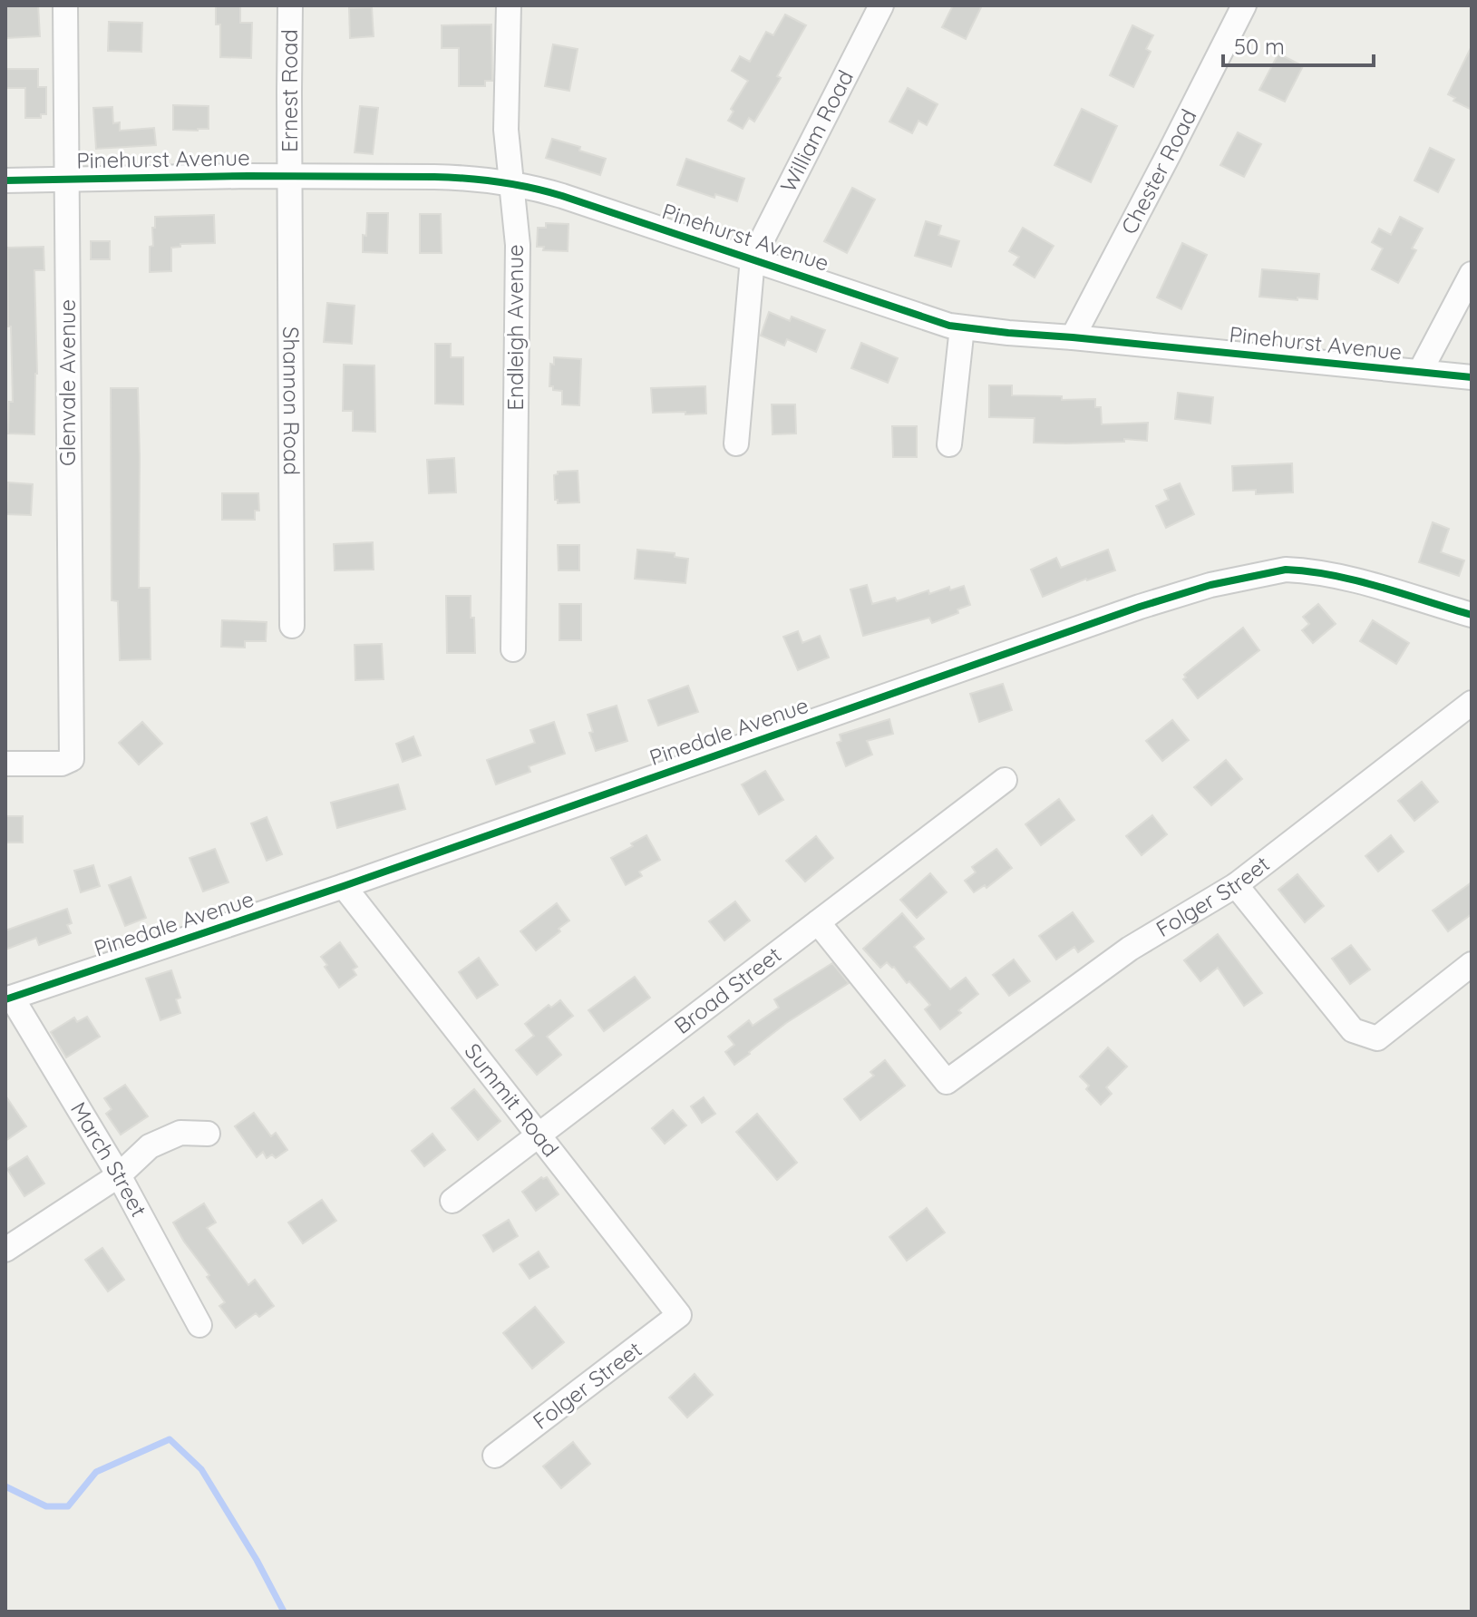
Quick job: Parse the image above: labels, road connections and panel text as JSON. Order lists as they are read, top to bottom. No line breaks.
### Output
{"streets":{"street":["Ernest Road","William Road","Pinehurst Avenue","Chester Road","Endleigh Avenue","Glenvale Avenue","Shannon Road","Pinedale Avenue","Folger Street","Broad Street","Summit Road","March Street"]},"crossings":[["Ernest Road","Pinehurst Avenue"],["Ernest Road","Shannon Road"],["William Road","Pinehurst Avenue"],["Pinehurst Avenue","Chester Road"],["Pinehurst Avenue","Endleigh Avenue"],["Pinehurst Avenue","Glenvale Avenue"],["Pinehurst Avenue","Shannon Road"],["Pinedale Avenue","Summit Road"],["Pinedale Avenue","March Street"],["Folger Street","Broad Street"],["Folger Street","Summit Road"],["Broad Street","Summit Road"]],"scale_bar":"50 m"}
